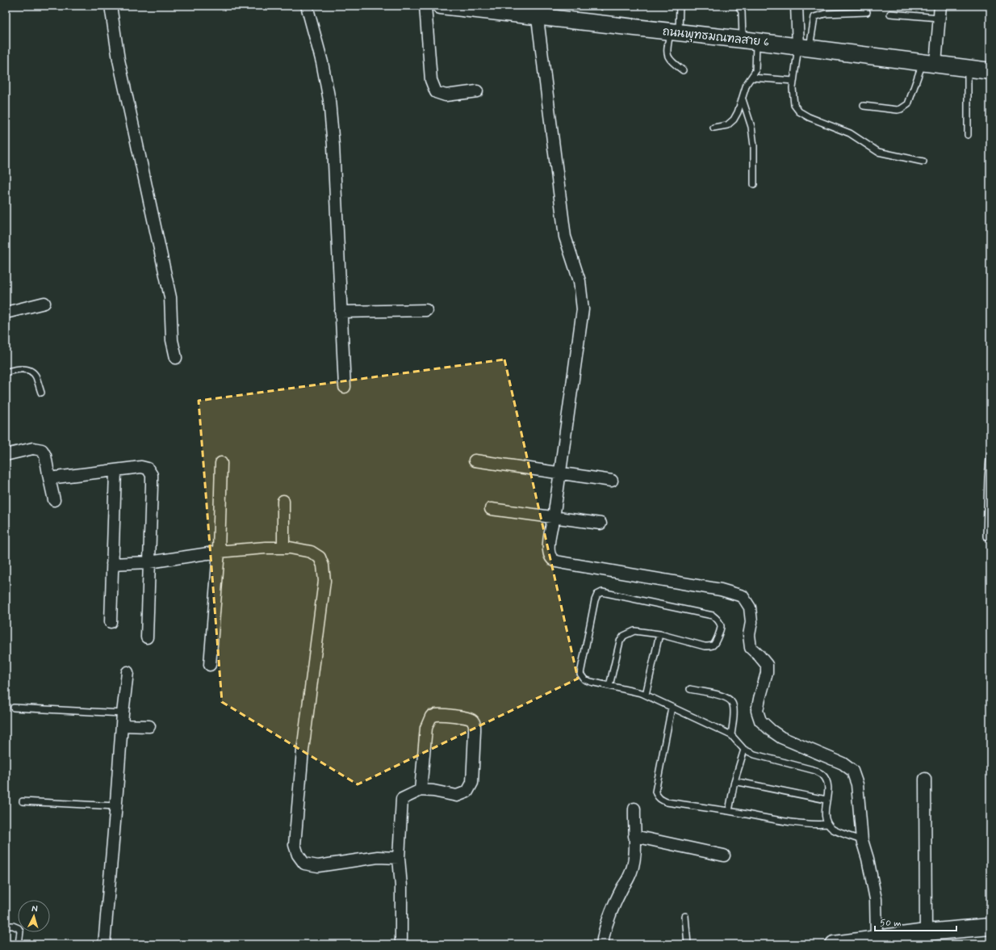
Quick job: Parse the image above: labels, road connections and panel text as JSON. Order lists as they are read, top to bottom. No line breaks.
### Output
{"streets":{"main road":["ถนนพุทธมณฑลสาย 6"]},"scale_bar":"50 m","north":"top"}
